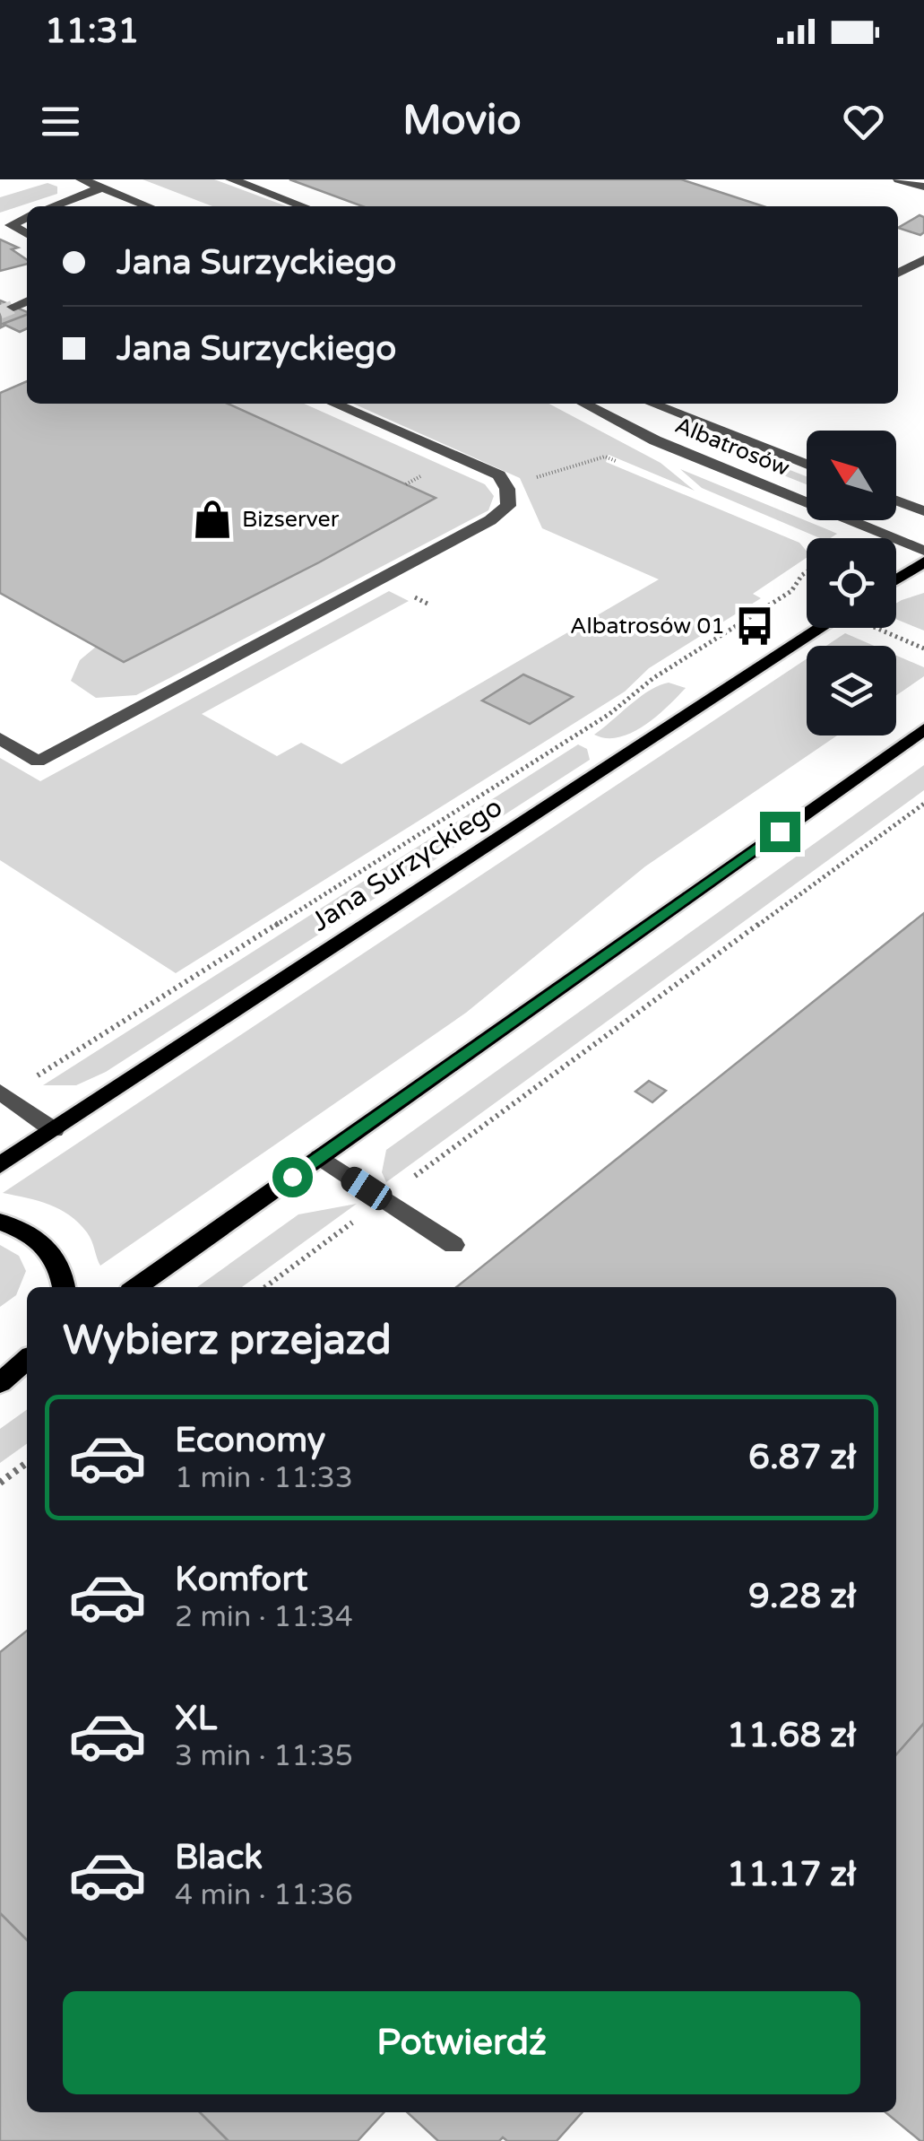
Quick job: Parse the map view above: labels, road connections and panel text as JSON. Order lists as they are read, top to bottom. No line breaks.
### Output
{"streets":{"main road":["Jana Surzyckiego"],"street":["Albatrosów"]},"places":{"shop":["Bizserver"],"bus stop":["Albatrosów 01"]},"north":"top left","page":{"status":"11:31","header":"Movio","banner":["Jana Surzyckiego","Jana Surzyckiego"],"heading":"Wybierz przejazd","list":[{"name":"Economy","note":"1 min · 11:33","value":"6.87 zł"},{"name":"Komfort","note":"2 min · 11:34","value":"9.28 zł"},{"name":"XL","note":"3 min · 11:35","value":"11.68 zł"},{"name":"Black","note":"4 min · 11:36","value":"11.17 zł"}],"buttons":"Potwierdź"}}
